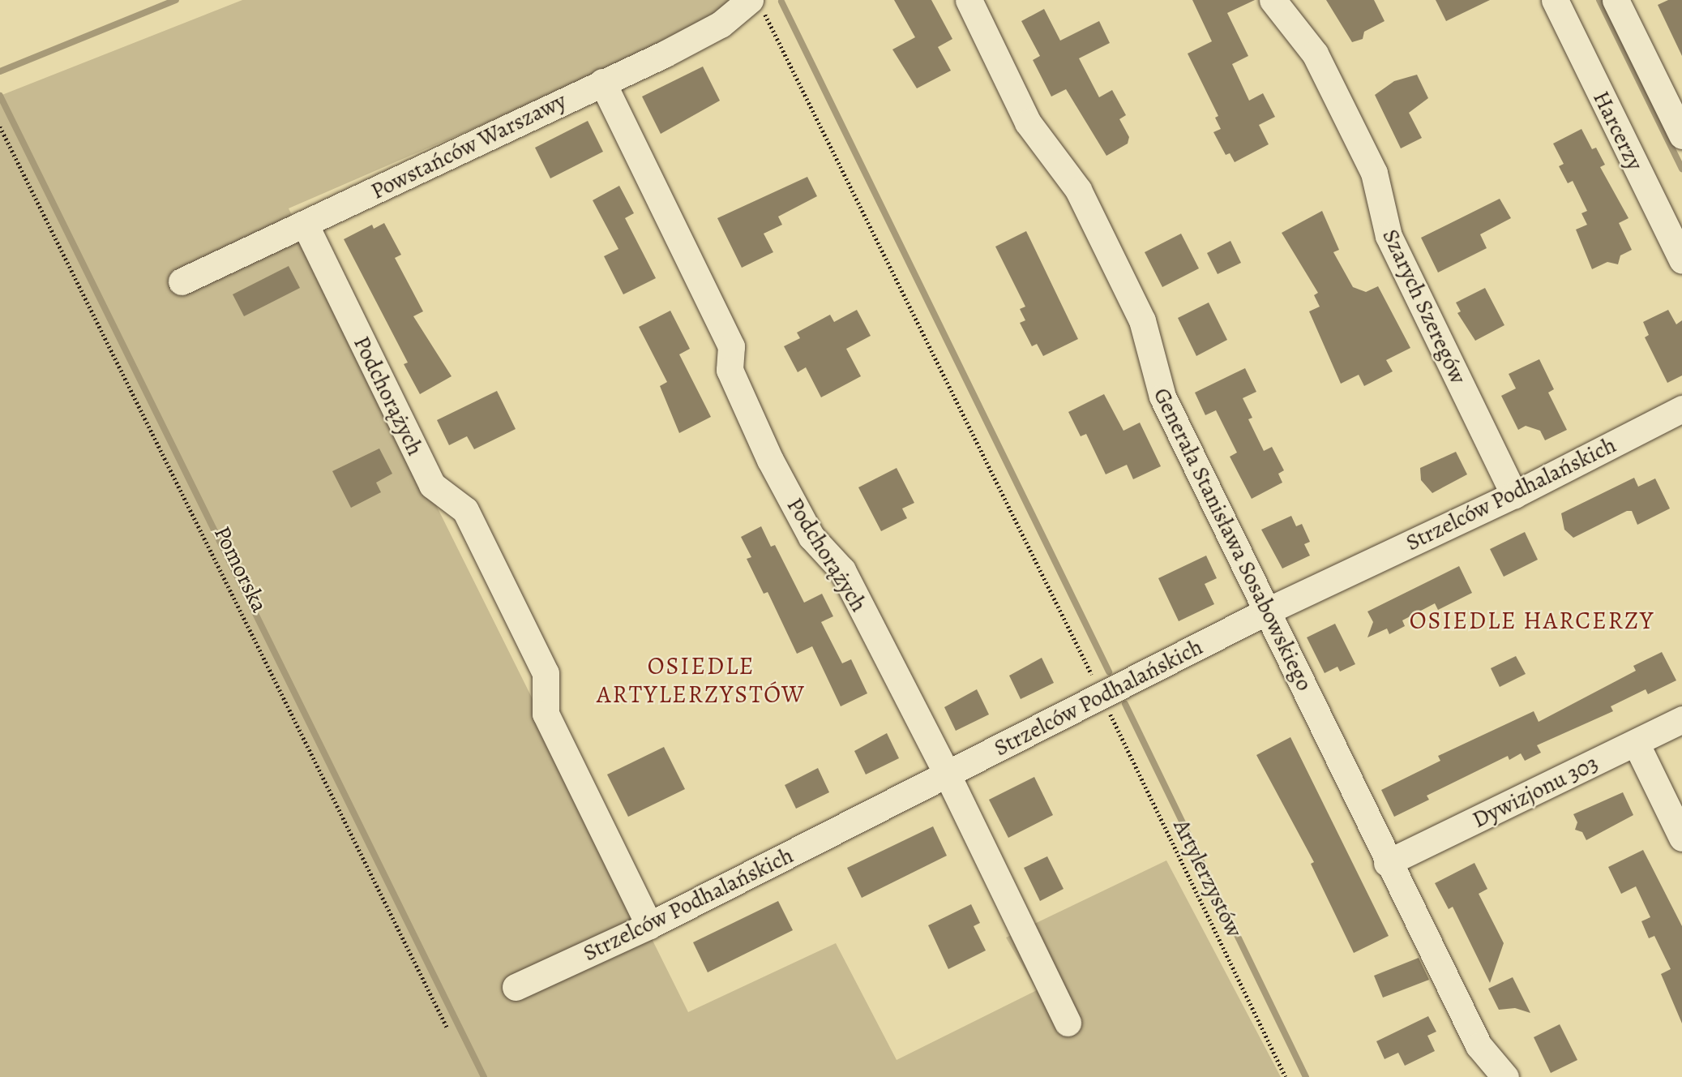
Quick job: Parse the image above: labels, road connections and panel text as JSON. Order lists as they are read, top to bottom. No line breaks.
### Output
{"streets":{"street":["Harcerzy","Powstańców Warszawy","Szarych Szeregów","Podchorążych","Strzelców Podhalańskich","Generała Stanisława Sosabowskiego","Dywizjonu 303"],"path":["Pomorska","Artylerzystów"]},"crossings":[["Powstańców Warszawy","Podchorążych"],["Powstańców Warszawy","Artylerzystów"],["Szarych Szeregów","Strzelców Podhalańskich"],["Podchorążych","Strzelców Podhalańskich"],["Strzelców Podhalańskich","Generała Stanisława Sosabowskiego"],["Strzelców Podhalańskich","Artylerzystów"],["Generała Stanisława Sosabowskiego","Dywizjonu 303"]],"districts":["OSIEDLE HARCERZY","OSIEDLE ARTYLERZYSTÓW"]}
